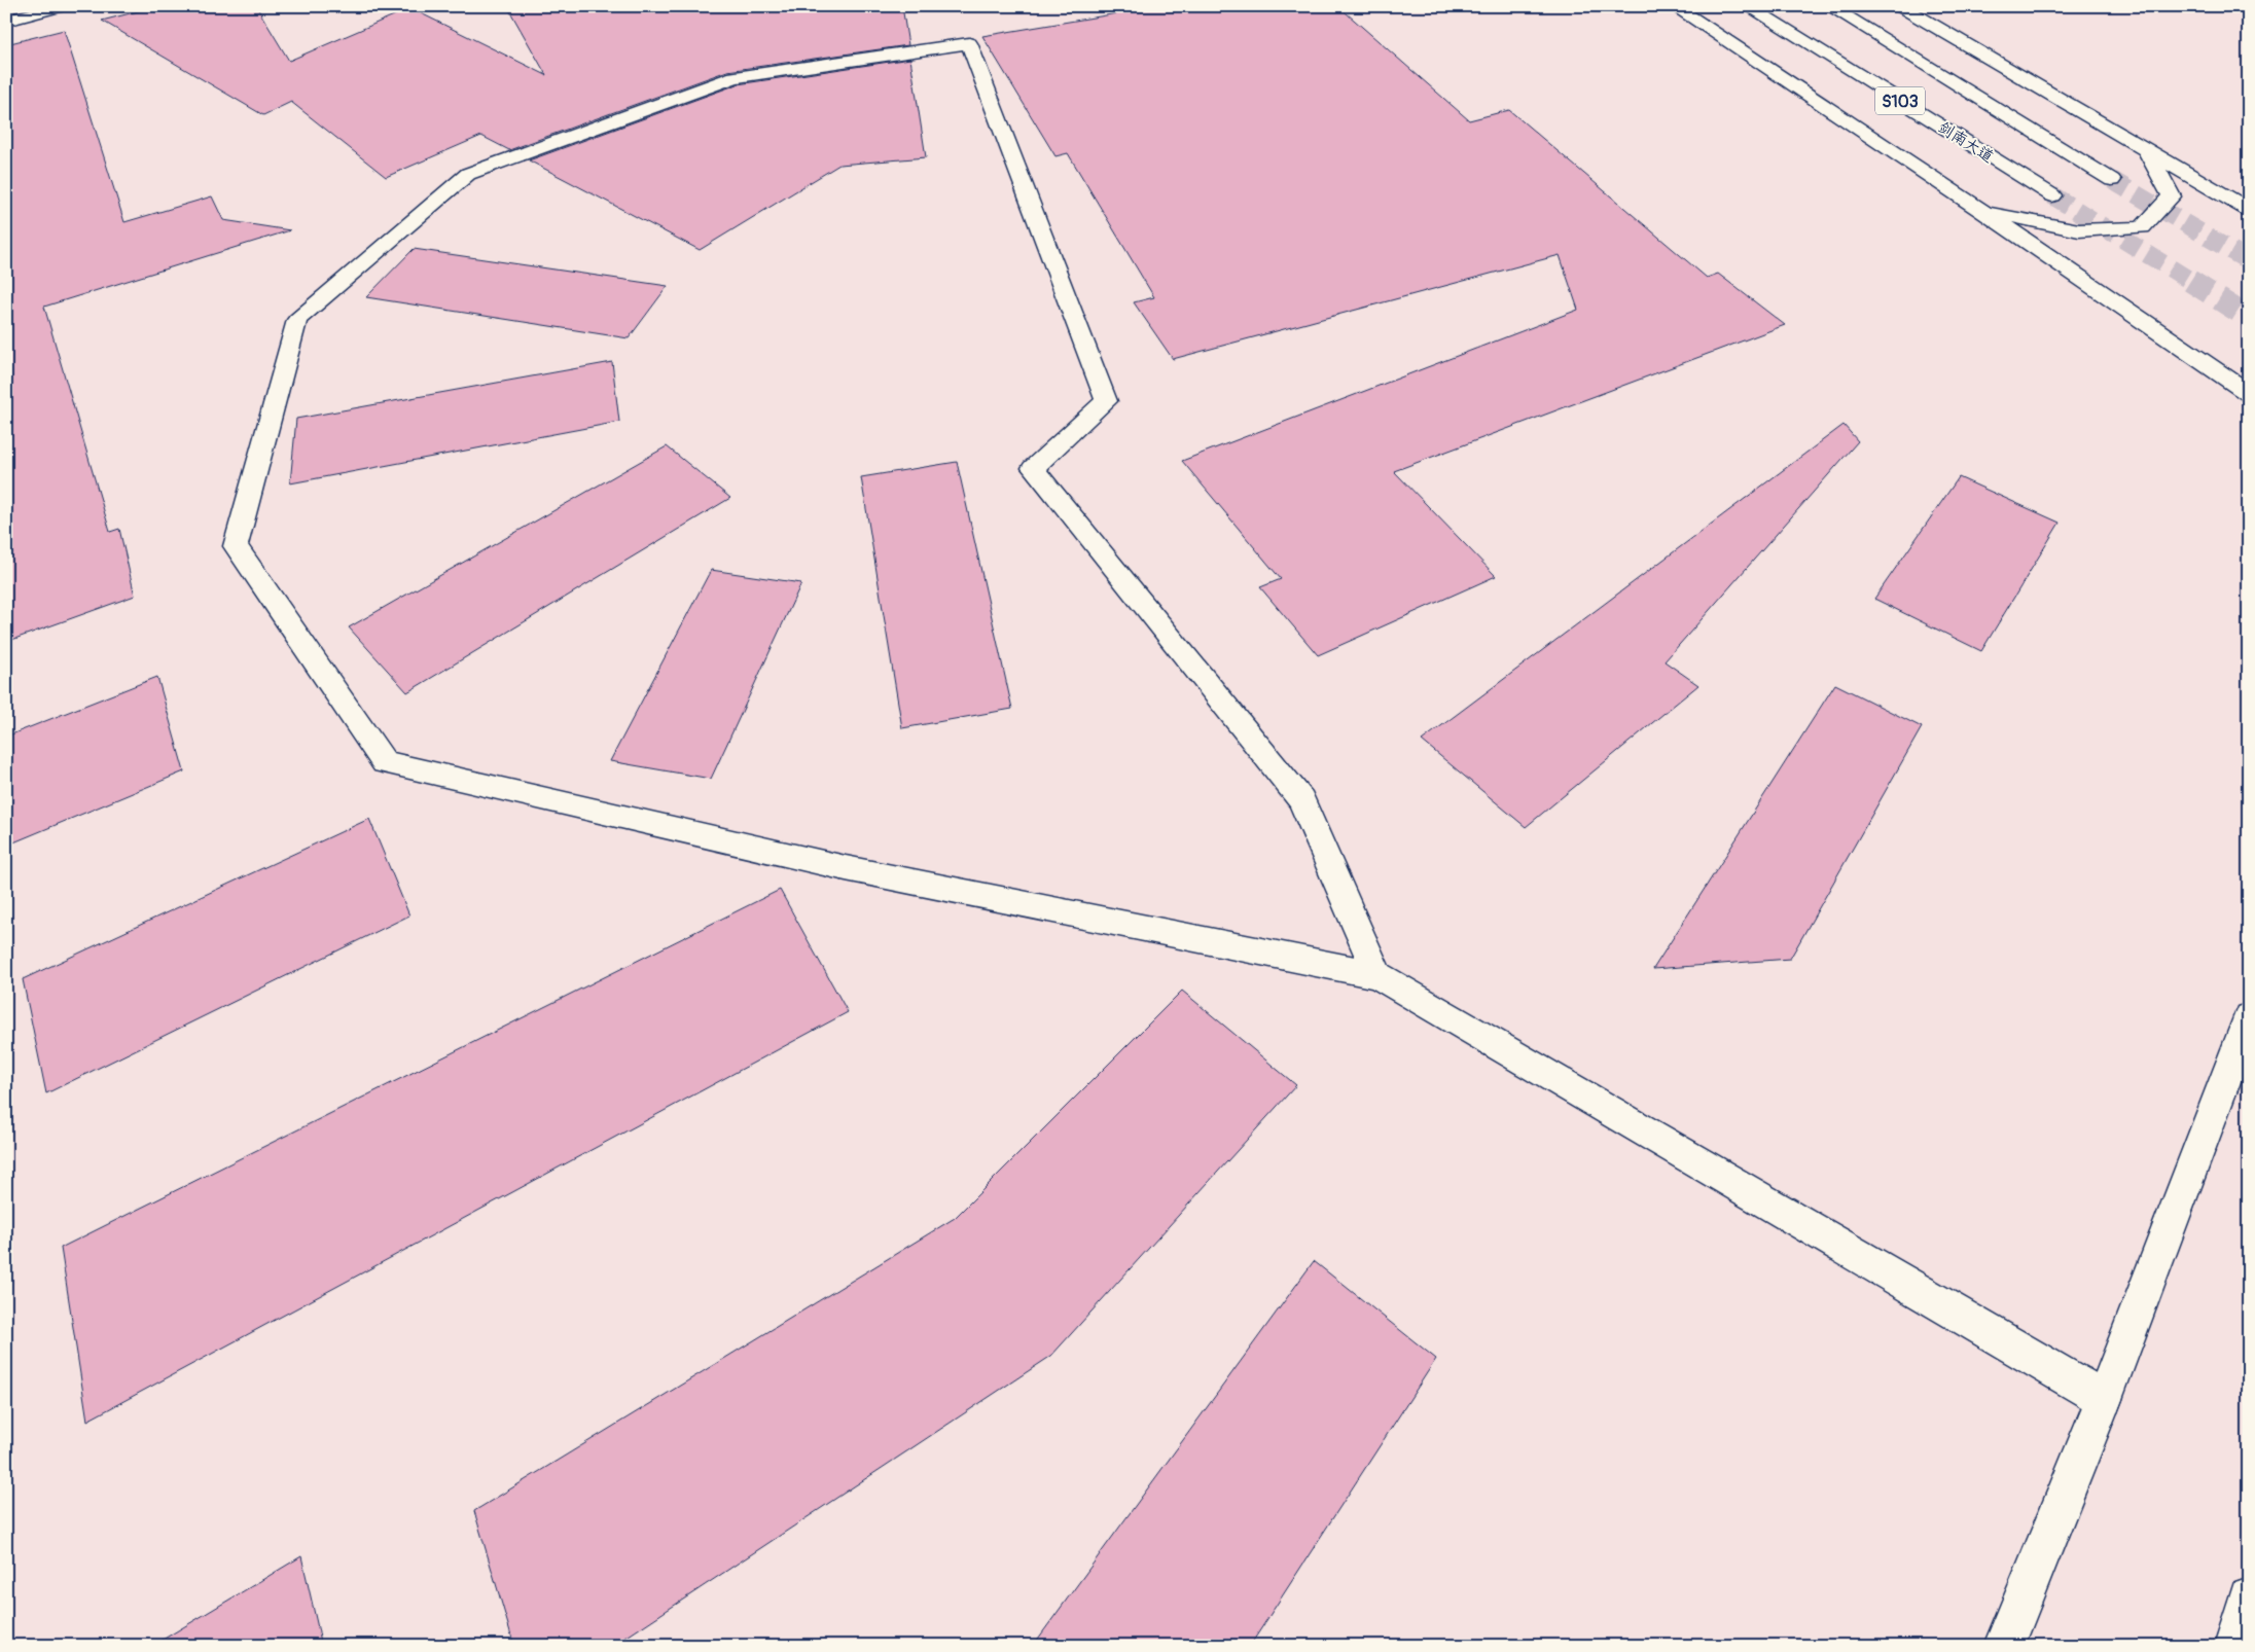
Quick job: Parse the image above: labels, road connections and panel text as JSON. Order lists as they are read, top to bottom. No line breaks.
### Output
{"streets":{"main road":["S103","剑南大道"]}}
